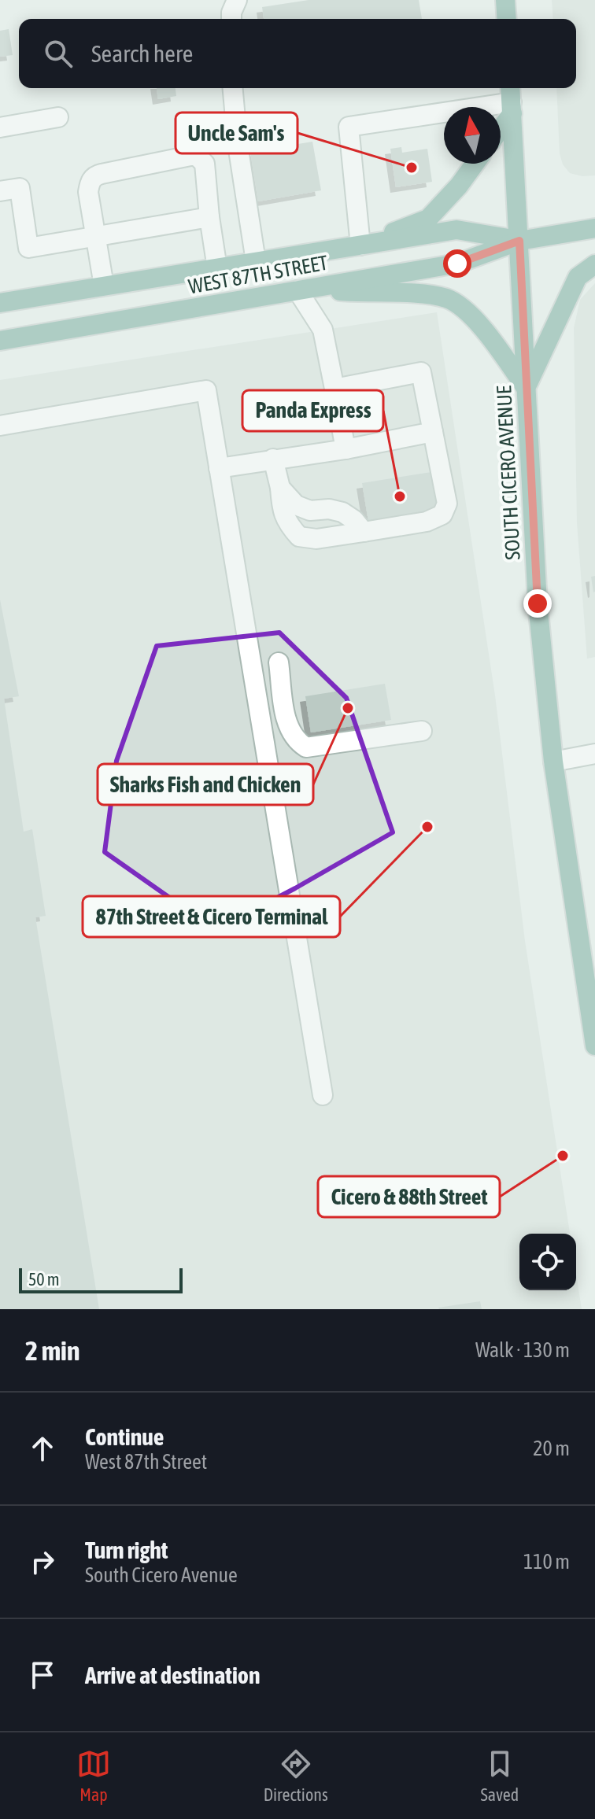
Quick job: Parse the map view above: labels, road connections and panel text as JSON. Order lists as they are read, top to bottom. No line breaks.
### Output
{"streets":{"main road":["WEST 87TH STREET","SOUTH CICERO AVENUE"]},"crossings":[["WEST 87TH STREET","SOUTH CICERO AVENUE"]],"places":["Uncle Sam's","Panda Express","Sharks Fish and Chicken","87th Street & Cicero Terminal","Cicero & 88th Street"],"scale_bar":"50 m","north":"top","page":{"search":"Search here","scale":"50 m","heading":["2 min","Walk · 130 m"],"list":[["Continue","West 87th Street","20 m"],["Turn right","South Cicero Avenue","110 m"],"Arrive at destination"],"nav":["Map","Directions","Saved"]}}
